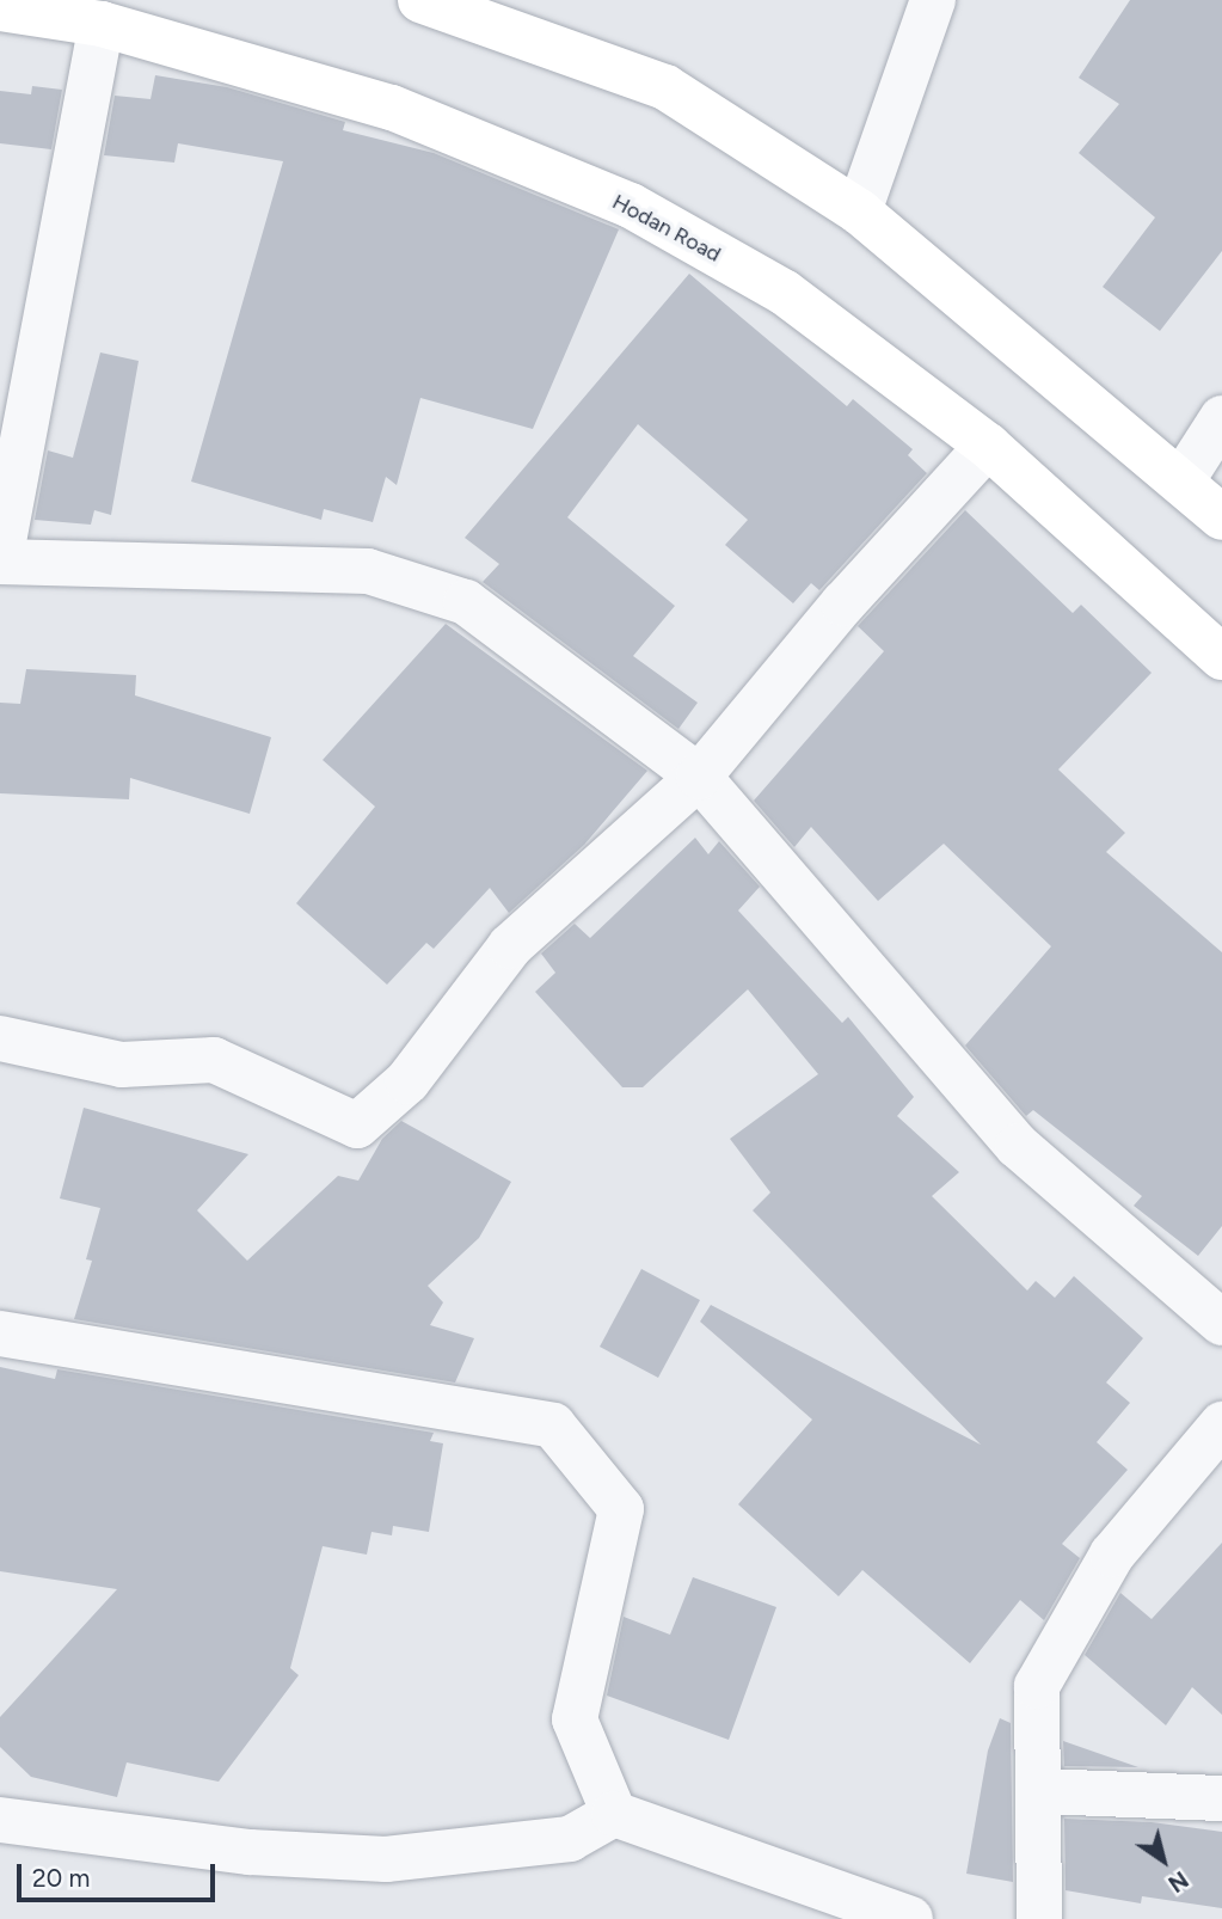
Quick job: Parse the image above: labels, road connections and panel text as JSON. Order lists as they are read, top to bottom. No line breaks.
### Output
{"streets":{"main road":["Hodan Road"]},"scale_bar":"20 m","north":"bottom right"}
